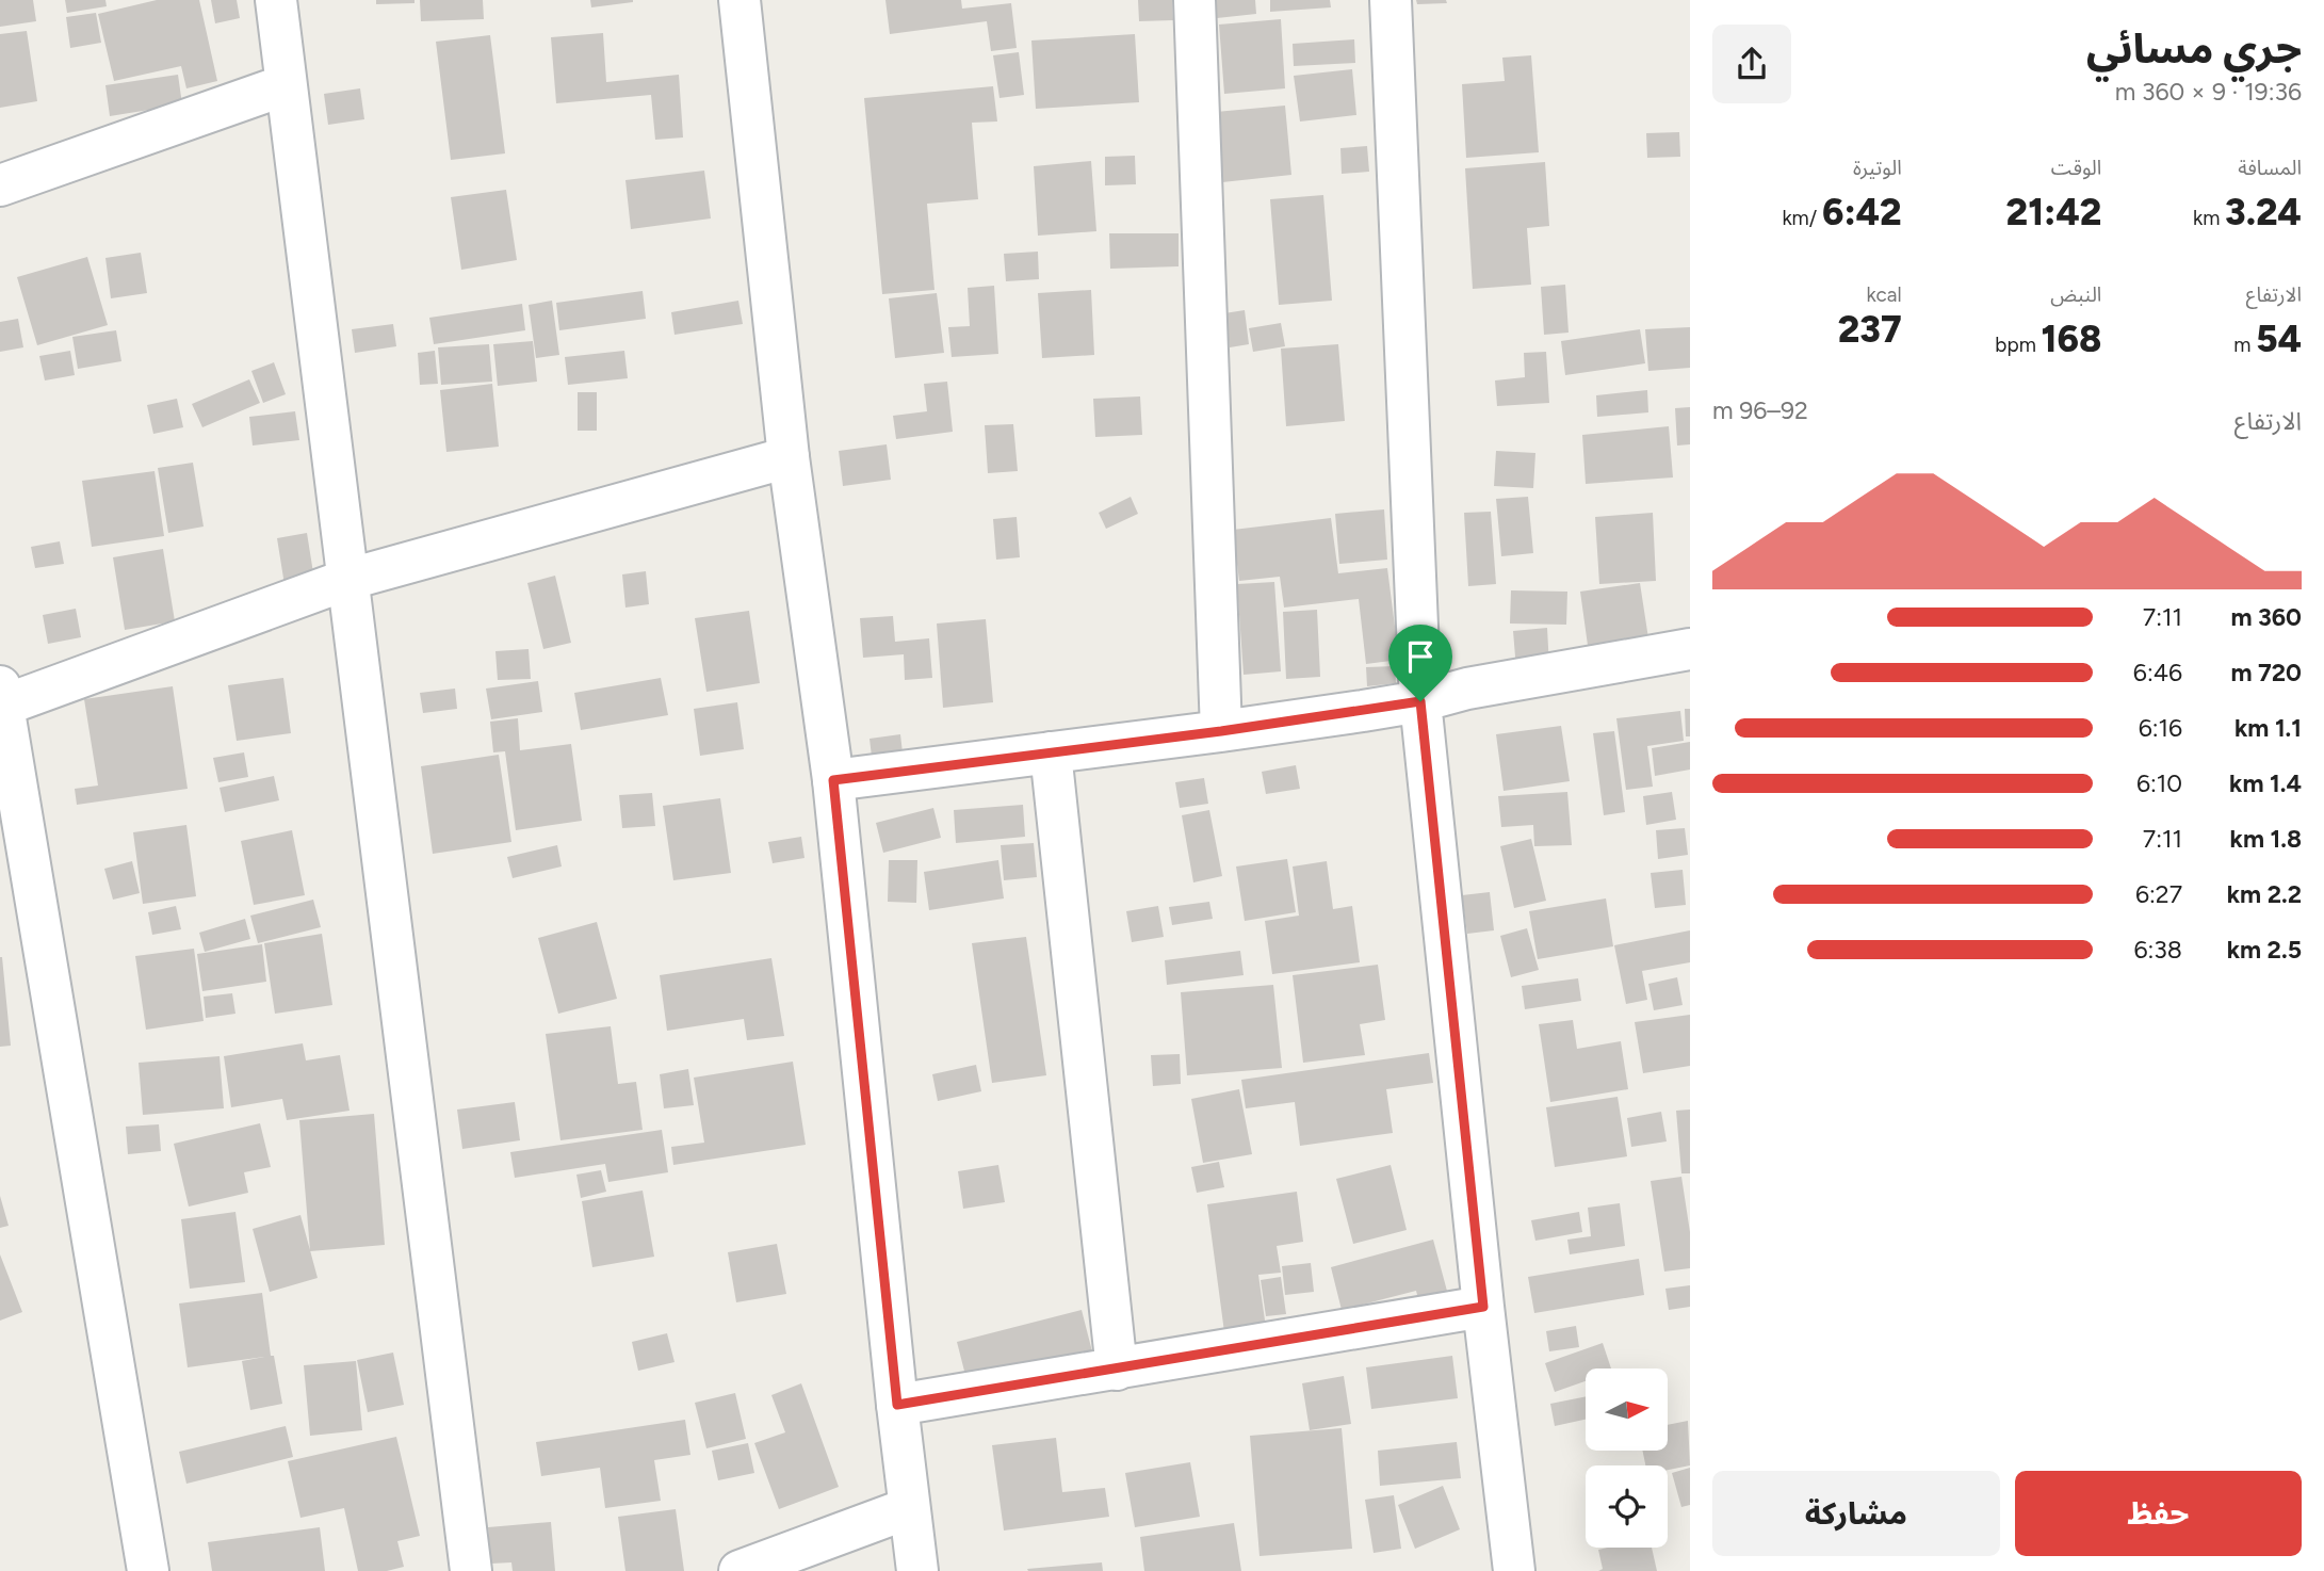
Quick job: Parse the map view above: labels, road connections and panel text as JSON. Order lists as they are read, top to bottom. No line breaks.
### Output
{"north":"right","page":{"heading":["جري مسائي","19:36 · 9 × 360 m"],"stats":[["المسافة","3.24 km"],["الوقت","21:42"],["الوتيرة","6:42 /km"],["الارتفاع","54 m"],["النبض","168 bpm"],["kcal","237"]],"chart":["الارتفاع","92–96 m"],"list":[{"name":"360 m","note":"7:11"},{"name":"720 m","note":"6:46"},{"name":"1.1 km","note":"6:16"},{"name":"1.4 km","note":"6:10"},{"name":"1.8 km","note":"7:11"},{"name":"2.2 km","note":"6:27"},{"name":"2.5 km","note":"6:38"}],"buttons":["حفظ","مشاركة"]}}
